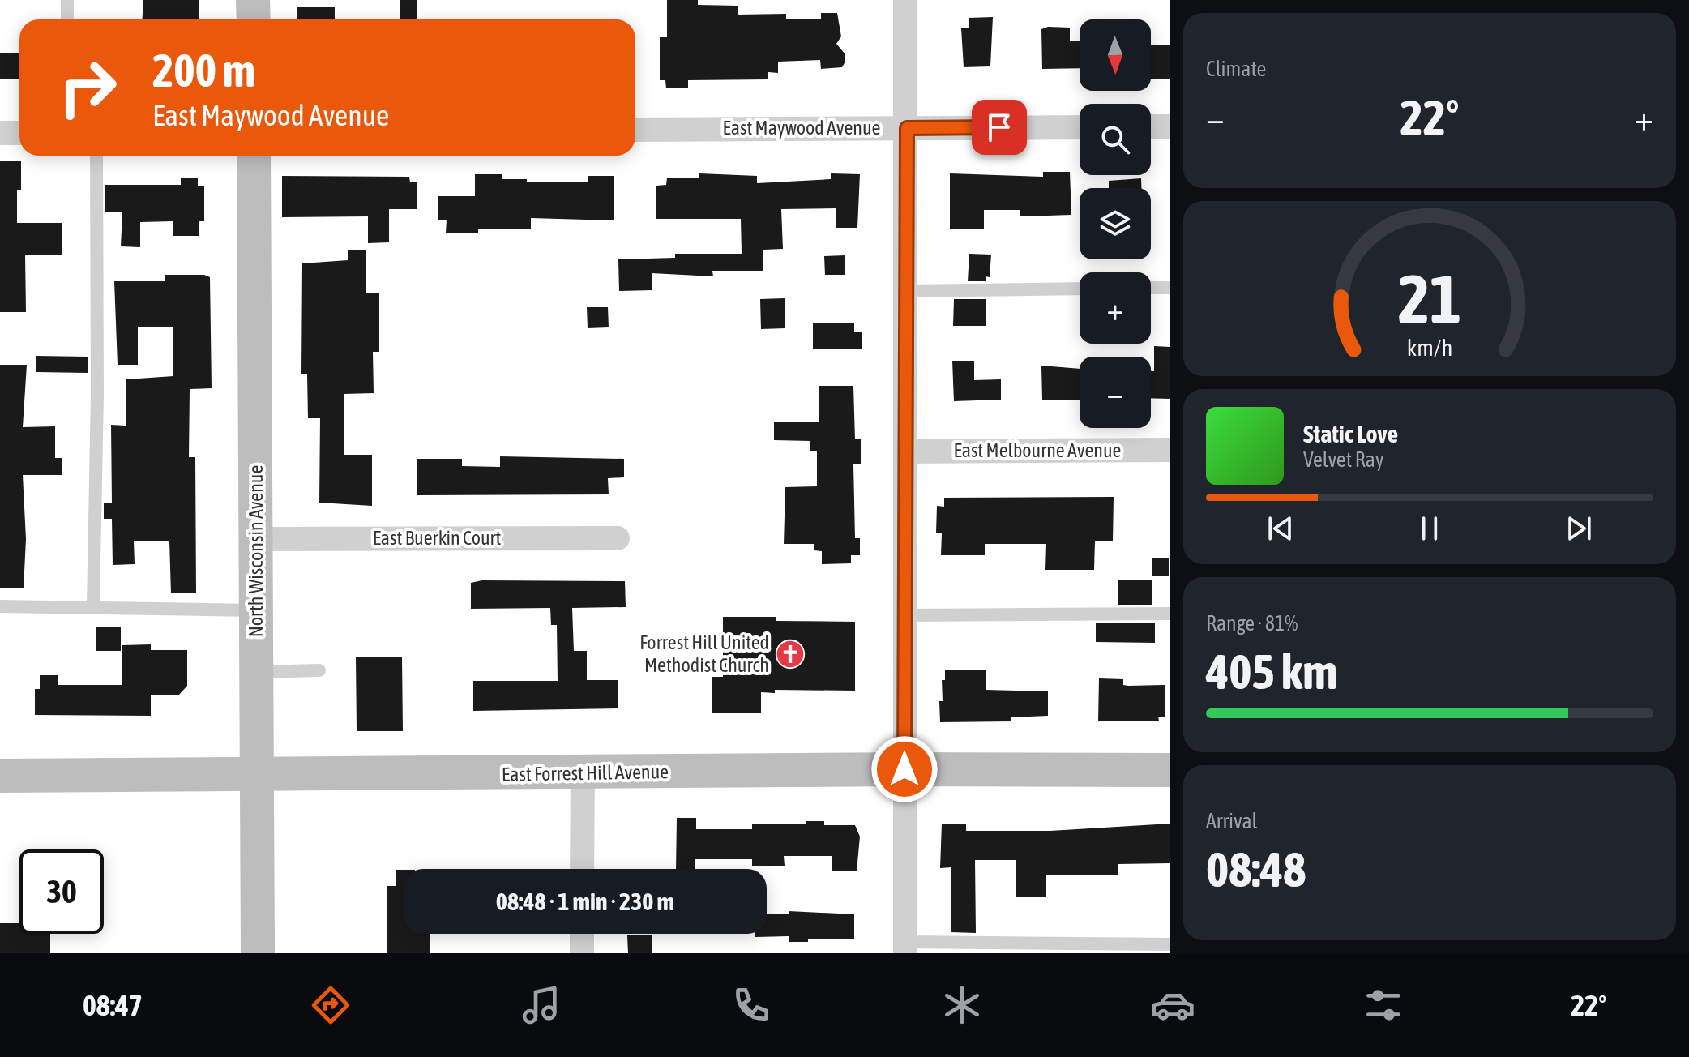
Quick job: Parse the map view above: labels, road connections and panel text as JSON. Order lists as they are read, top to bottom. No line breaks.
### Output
{"streets":{"main road":["North Wisconsin Avenue","East Forrest Hill Avenue"],"street":["East Maywood Avenue","East Melbourne Avenue","East Buerkin Court"]},"crossings":[["East Buerkin Court","North Wisconsin Avenue"],["North Wisconsin Avenue","East Forrest Hill Avenue"]],"places":{"church":["Forrest Hill United Methodist Church"]},"north":"bottom","page":{"tile":["Climate",["Range · 81%","405 km"],["Arrival","08:48"]],"map_buttons":["+","−"],"turn":["200 m","East Maywood Avenue"],"heat":["−","22°","+"],"song":["Static Love","Velvet Ray"],"limit":"30","trip":"08:48 · 1 min · 230 m","tabs":["08:47","22°"],"gauge":["21","km/h"]}}
